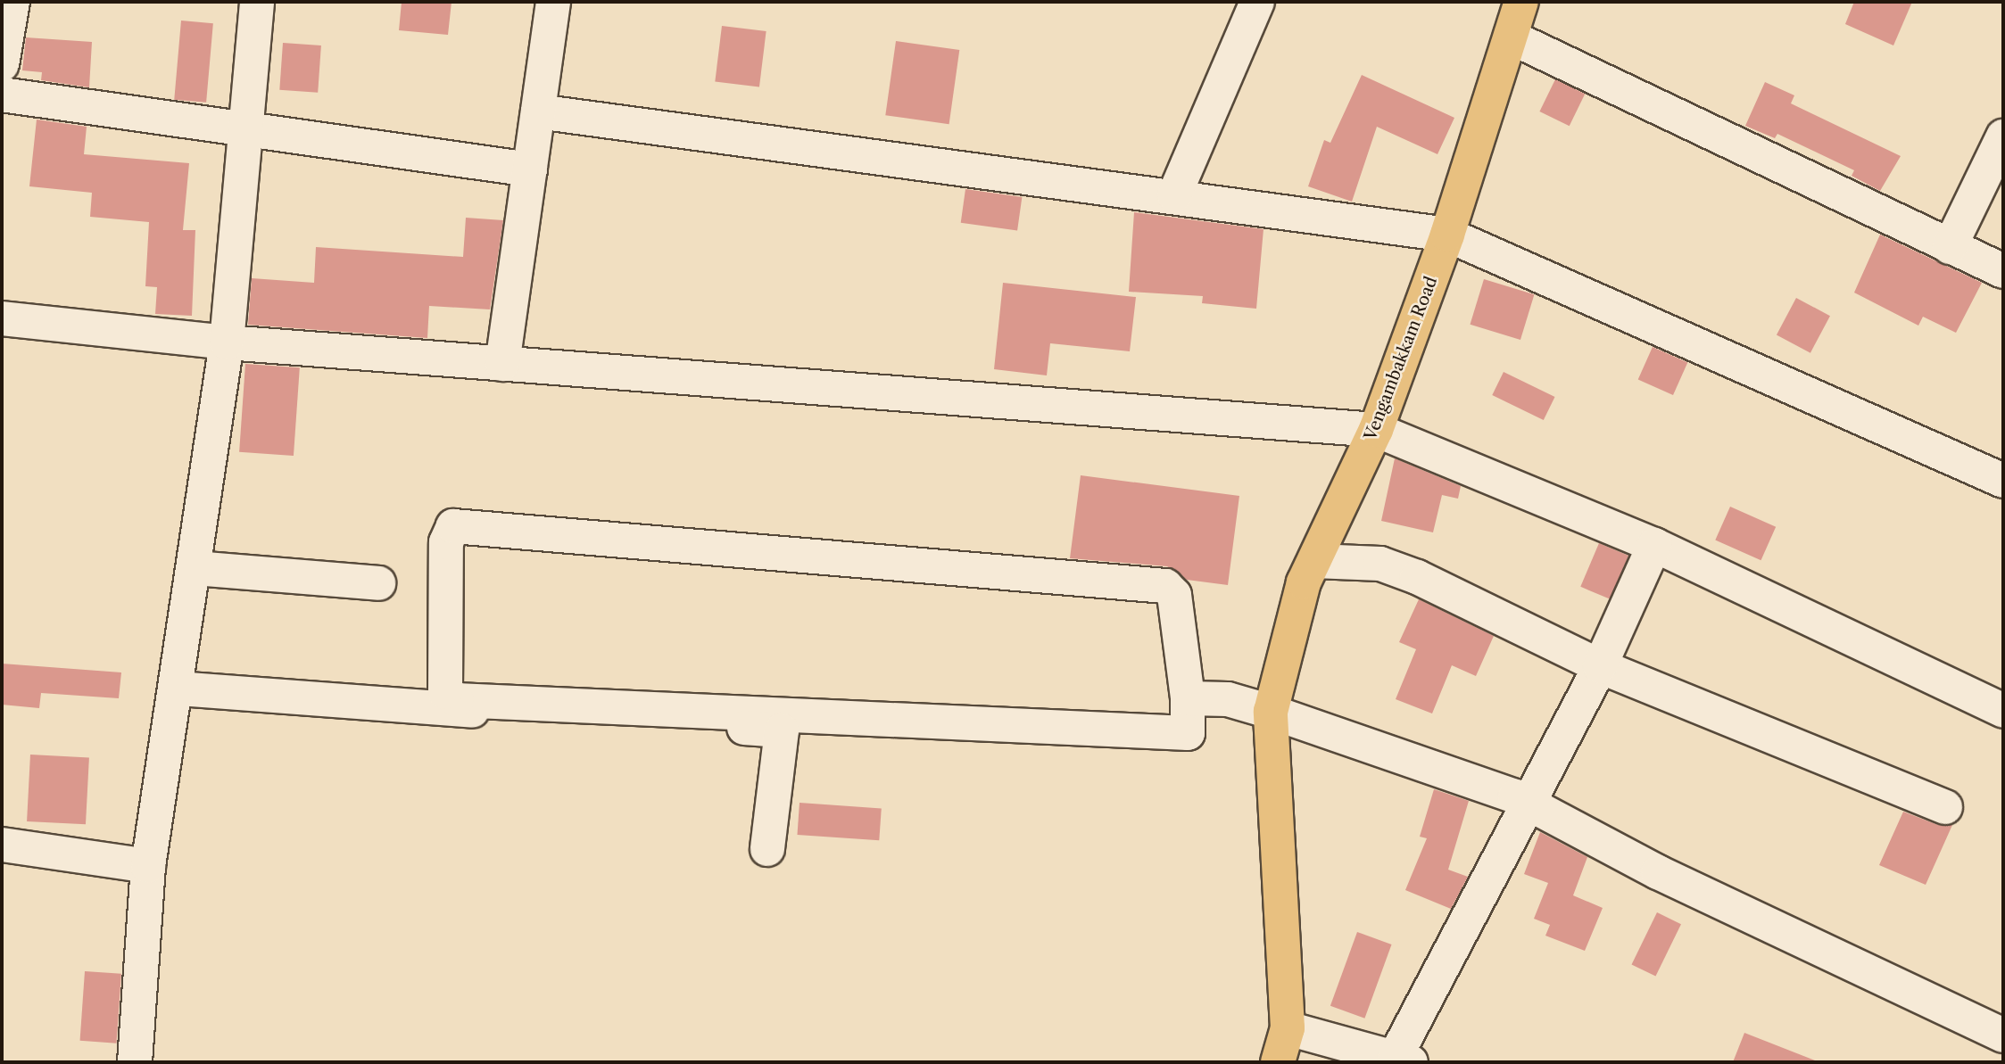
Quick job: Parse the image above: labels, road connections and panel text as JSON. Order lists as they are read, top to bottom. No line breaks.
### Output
{"streets":{"main road":["Vengambakkam Road"]}}
